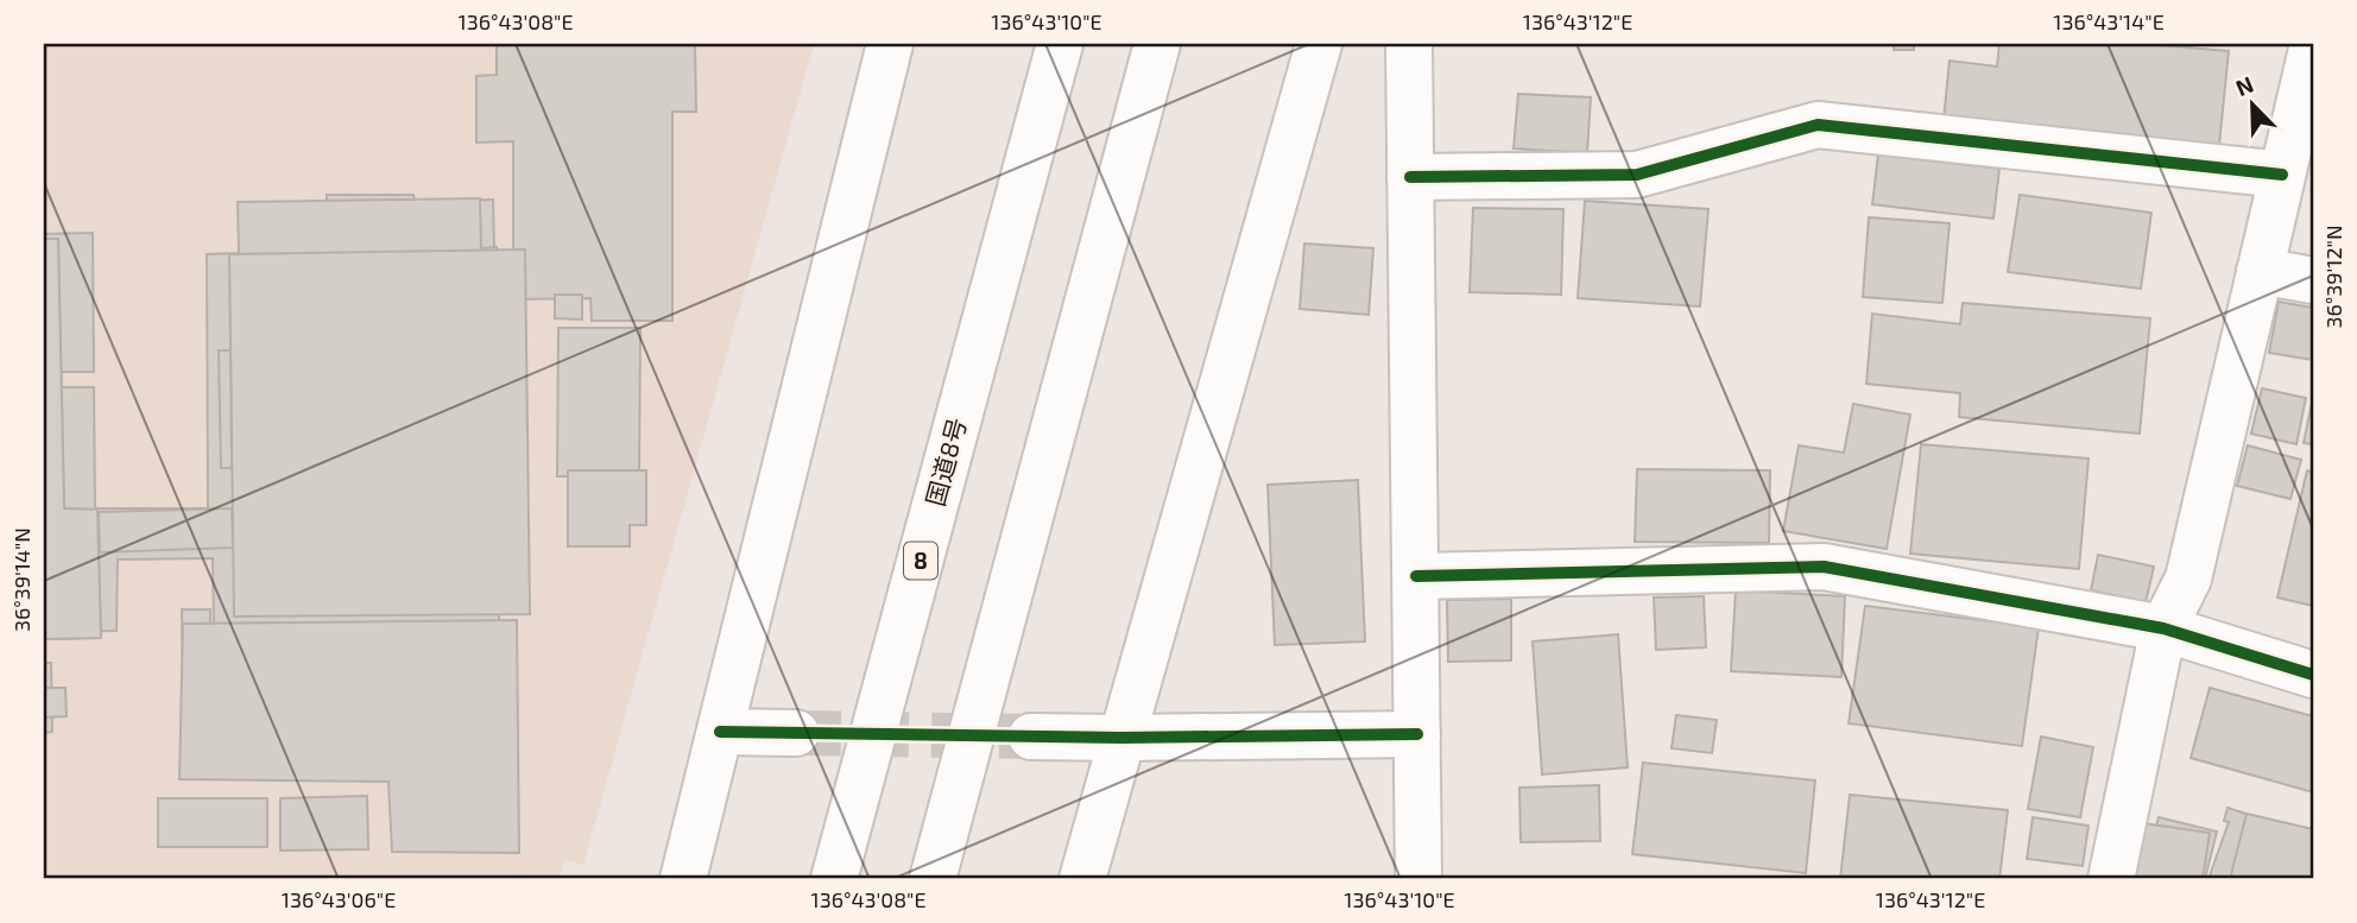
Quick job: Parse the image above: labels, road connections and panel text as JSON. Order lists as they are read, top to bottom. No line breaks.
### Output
{"streets":{"main road":["国道8号","8"]},"north":"top left","coordinates":["136°43'08\"E","136°43'10\"E","136°43'12\"E","136°43'14\"E","36°39'12\"N","36°39'14\"N","136°43'06\"E"]}
